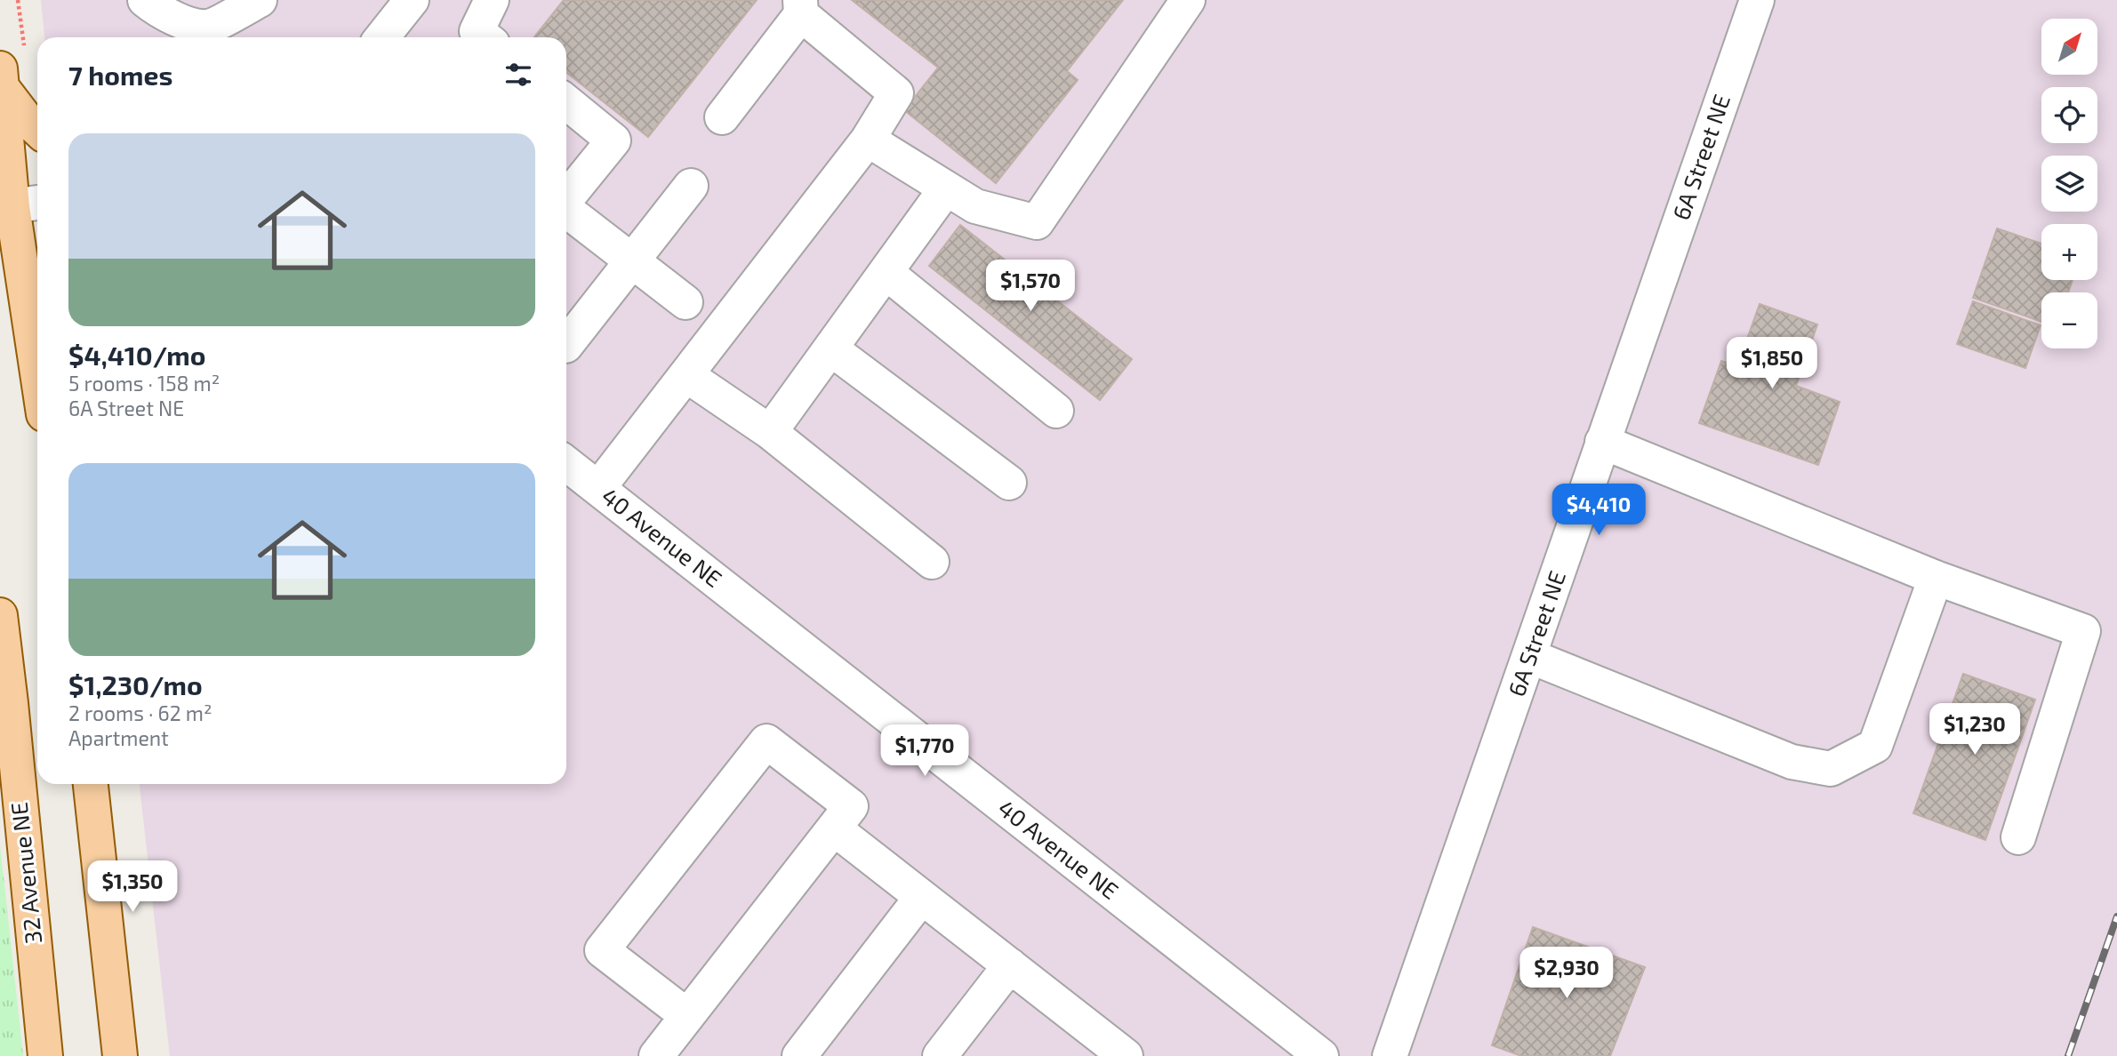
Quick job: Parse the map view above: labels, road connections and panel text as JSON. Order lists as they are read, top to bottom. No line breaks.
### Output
{"streets":{"main road":["32 Avenue NE"],"street":["6A Street NE","40 Avenue NE"]},"north":"top right","page":{"map_buttons":["+","−"],"heading":"7 homes","list":[{"name":"$4,410/mo","note":"5 rooms · 158 m² · 6A Street NE"},{"name":"$1,230/mo","note":"2 rooms · 62 m² · Apartment"}],"price":["$1,570","$1,850","$4,410","$1,230","$1,770","$1,350","$2,930"]}}
